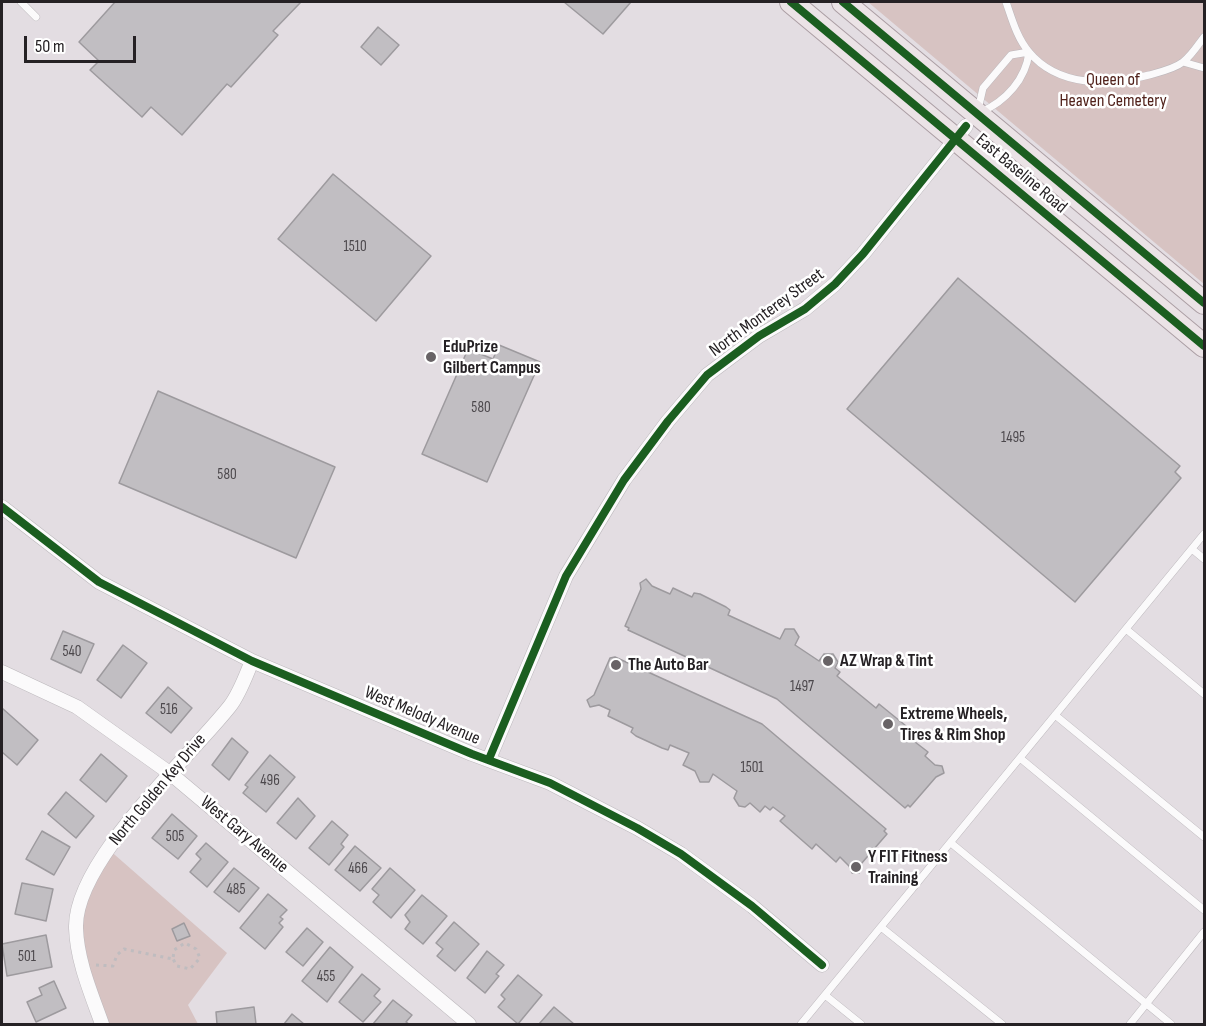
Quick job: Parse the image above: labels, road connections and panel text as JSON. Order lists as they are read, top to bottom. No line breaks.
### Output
{"streets":{"main road":["East Baseline Road"],"street":["North Monterey Street","West Melody Avenue","North Golden Key Drive","West Gary Avenue"]},"crossings":[["East Baseline Road","North Monterey Street"],["North Monterey Street","West Melody Avenue"],["West Melody Avenue","North Golden Key Drive"],["North Golden Key Drive","West Gary Avenue"]],"parks":["Queen of Heaven Cemetery"],"places":["EduPrize Gilbert Campus","AZ Wrap & Tint","The Auto Bar","Extreme Wheels, Tires & Rim Shop","Y FIT Fitness Training"],"house_numbers":["1510","580","1495","580","540","1497","516","1501","496","505","466","485","501","455"],"scale_bar":"50 m"}
